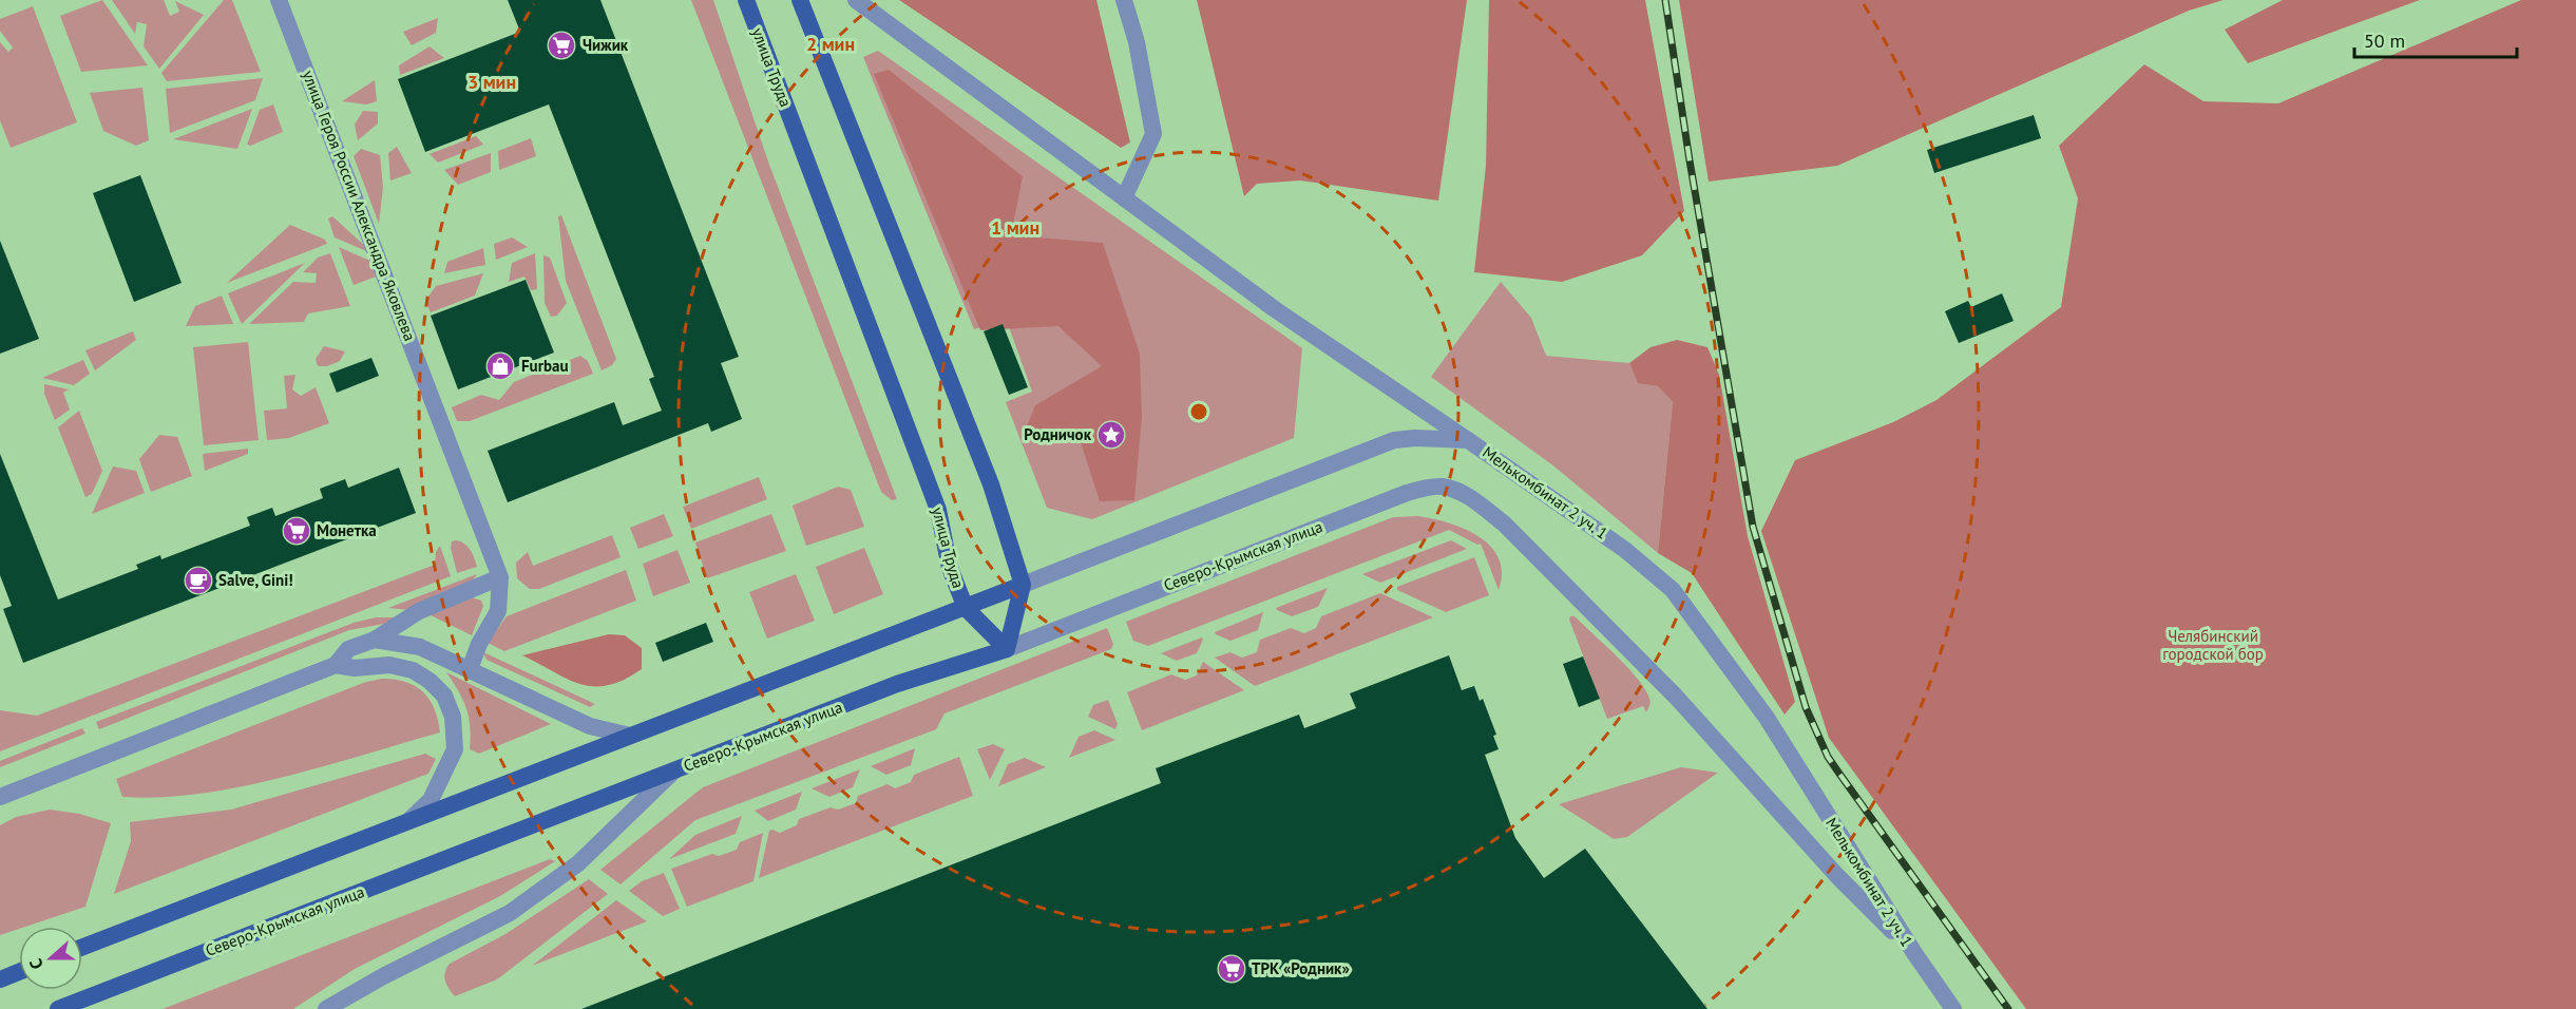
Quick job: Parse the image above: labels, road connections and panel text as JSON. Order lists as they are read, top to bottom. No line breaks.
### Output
{"streets":{"main road":["улица Труда","Северо-Крымская улица"],"street":["улица Героя России Александра Яковлева","Мелькомбинат 2 уч. 1"]},"crossings":[["улица Труда","Северо-Крымская улица"],["Мелькомбинат 2 уч. 1","Северо-Крымская улица"]],"parks":["Челябинский городской бор"],"places":{"supermarket":["Чижик","Монетка","ТРК «Родник»"],"shop":["Furbau"],"place":["Родничок"],"cafe":["Salve, Gini!"]},"scale_bar":"50 m","north":"left","rings":["2 мин","3 мин","1 мин"]}
